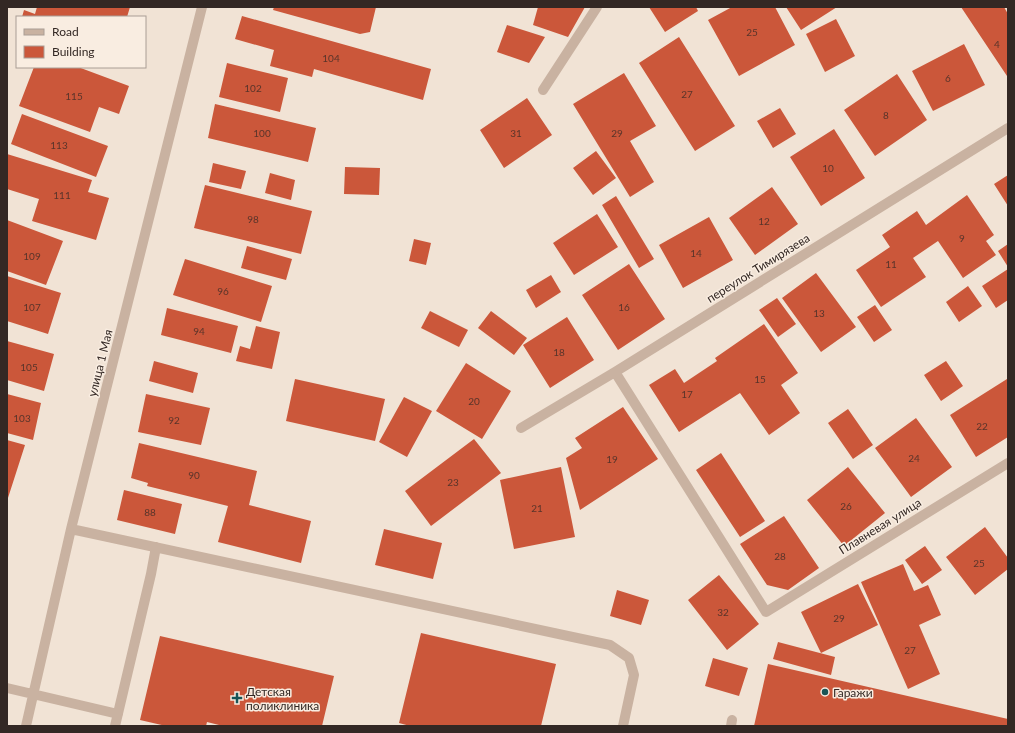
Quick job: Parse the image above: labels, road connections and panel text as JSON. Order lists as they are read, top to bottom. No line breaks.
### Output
{"streets":{"street":["переулок Тимирязева","улица 1 Мая","Плавневая улица"]},"crossings":[["переулок Тимирязева","Плавневая улица"]],"places":{"other":["Гаражи"],"health":["Детская поликлиника"]},"house_numbers":["25","4","104","6","102","27","115","8","100","31","29","113","10","111","98","12","9","14","109","11","96","107","16","13","94","18","105","15","17","20","103","92","22","24","19","90","23","26","21","88","28","25","32","29","27"],"legend":["Road","Building"]}
